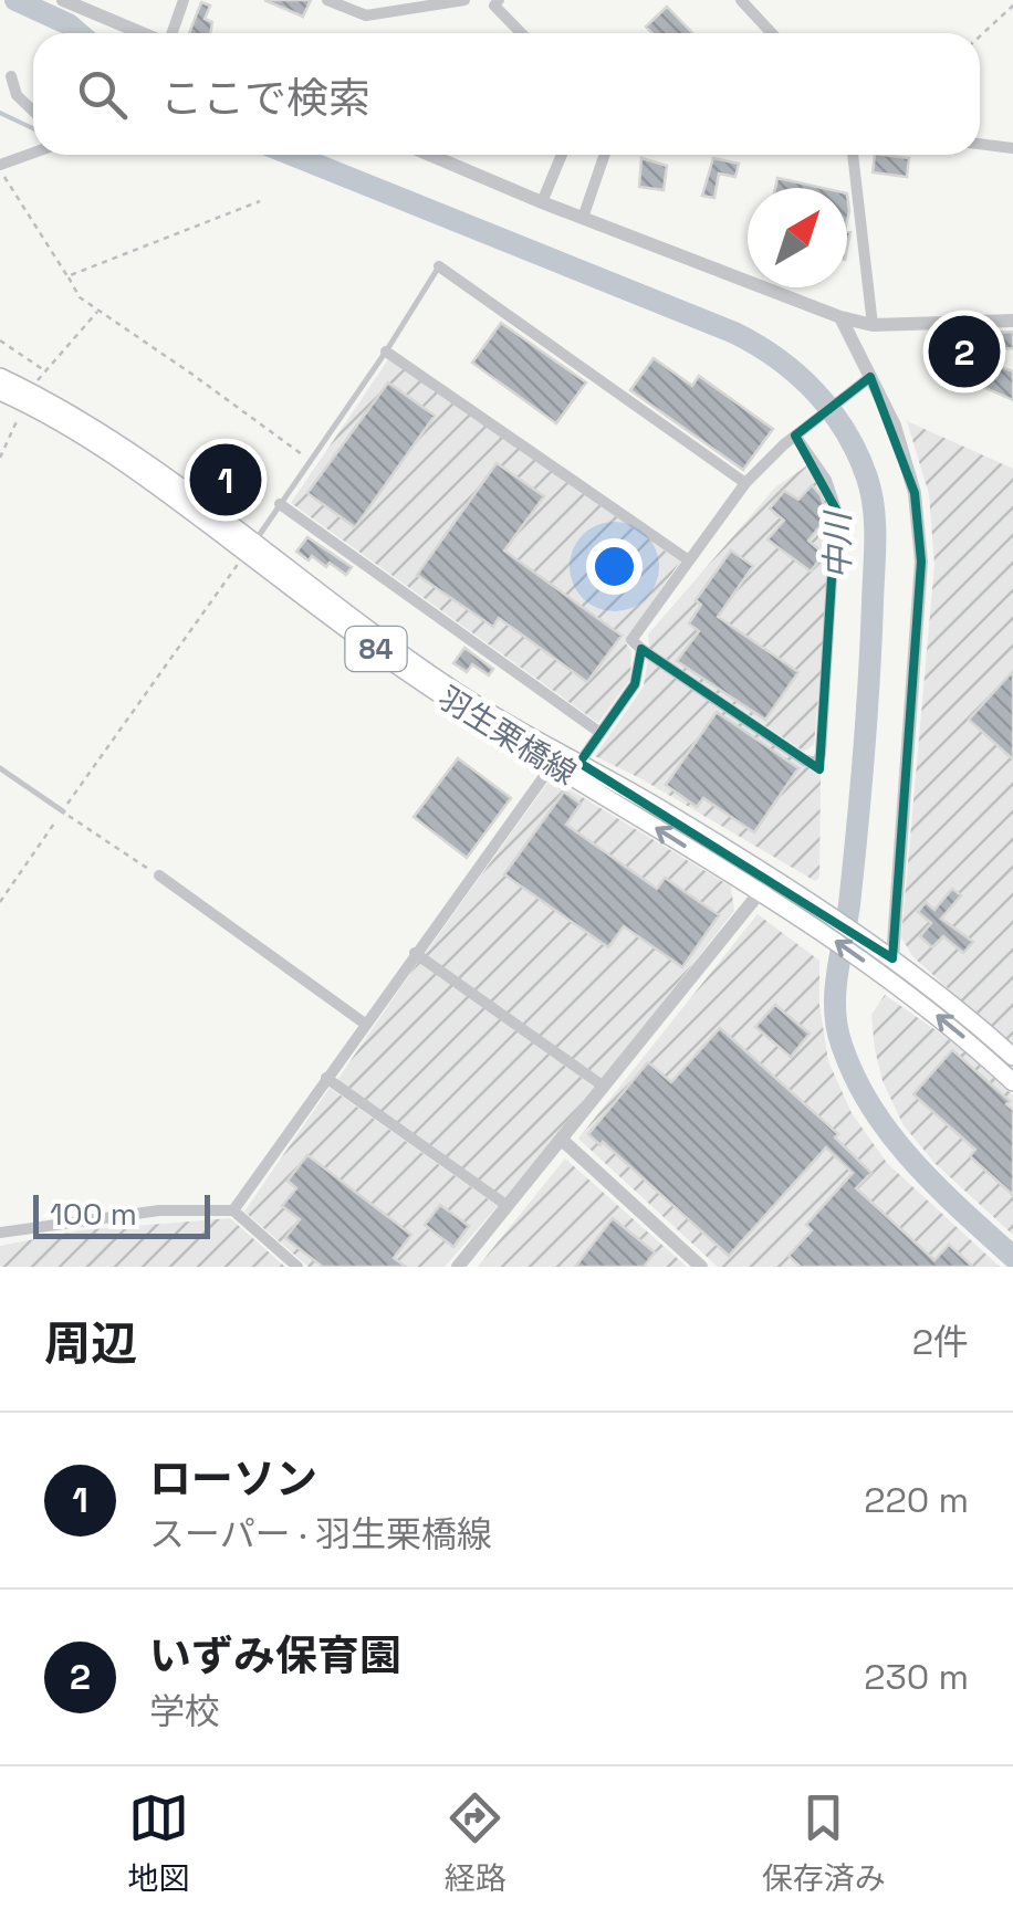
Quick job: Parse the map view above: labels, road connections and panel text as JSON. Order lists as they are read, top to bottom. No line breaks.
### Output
{"streets":{"main road":["84","羽生栗橋線"]},"water":["中川"],"scale_bar":"100 m","north":"top right","page":{"search":"ここで検索","pins":["2","1"],"scale":"100 m","heading":["周辺","2件"],"list":[{"mark":"1","name":"ローソン","note":"スーパー · 羽生栗橋線","value":"220 m"},{"mark":"2","name":"いずみ保育園","note":"学校","value":"230 m"}],"nav":["地図","経路","保存済み"]}}
